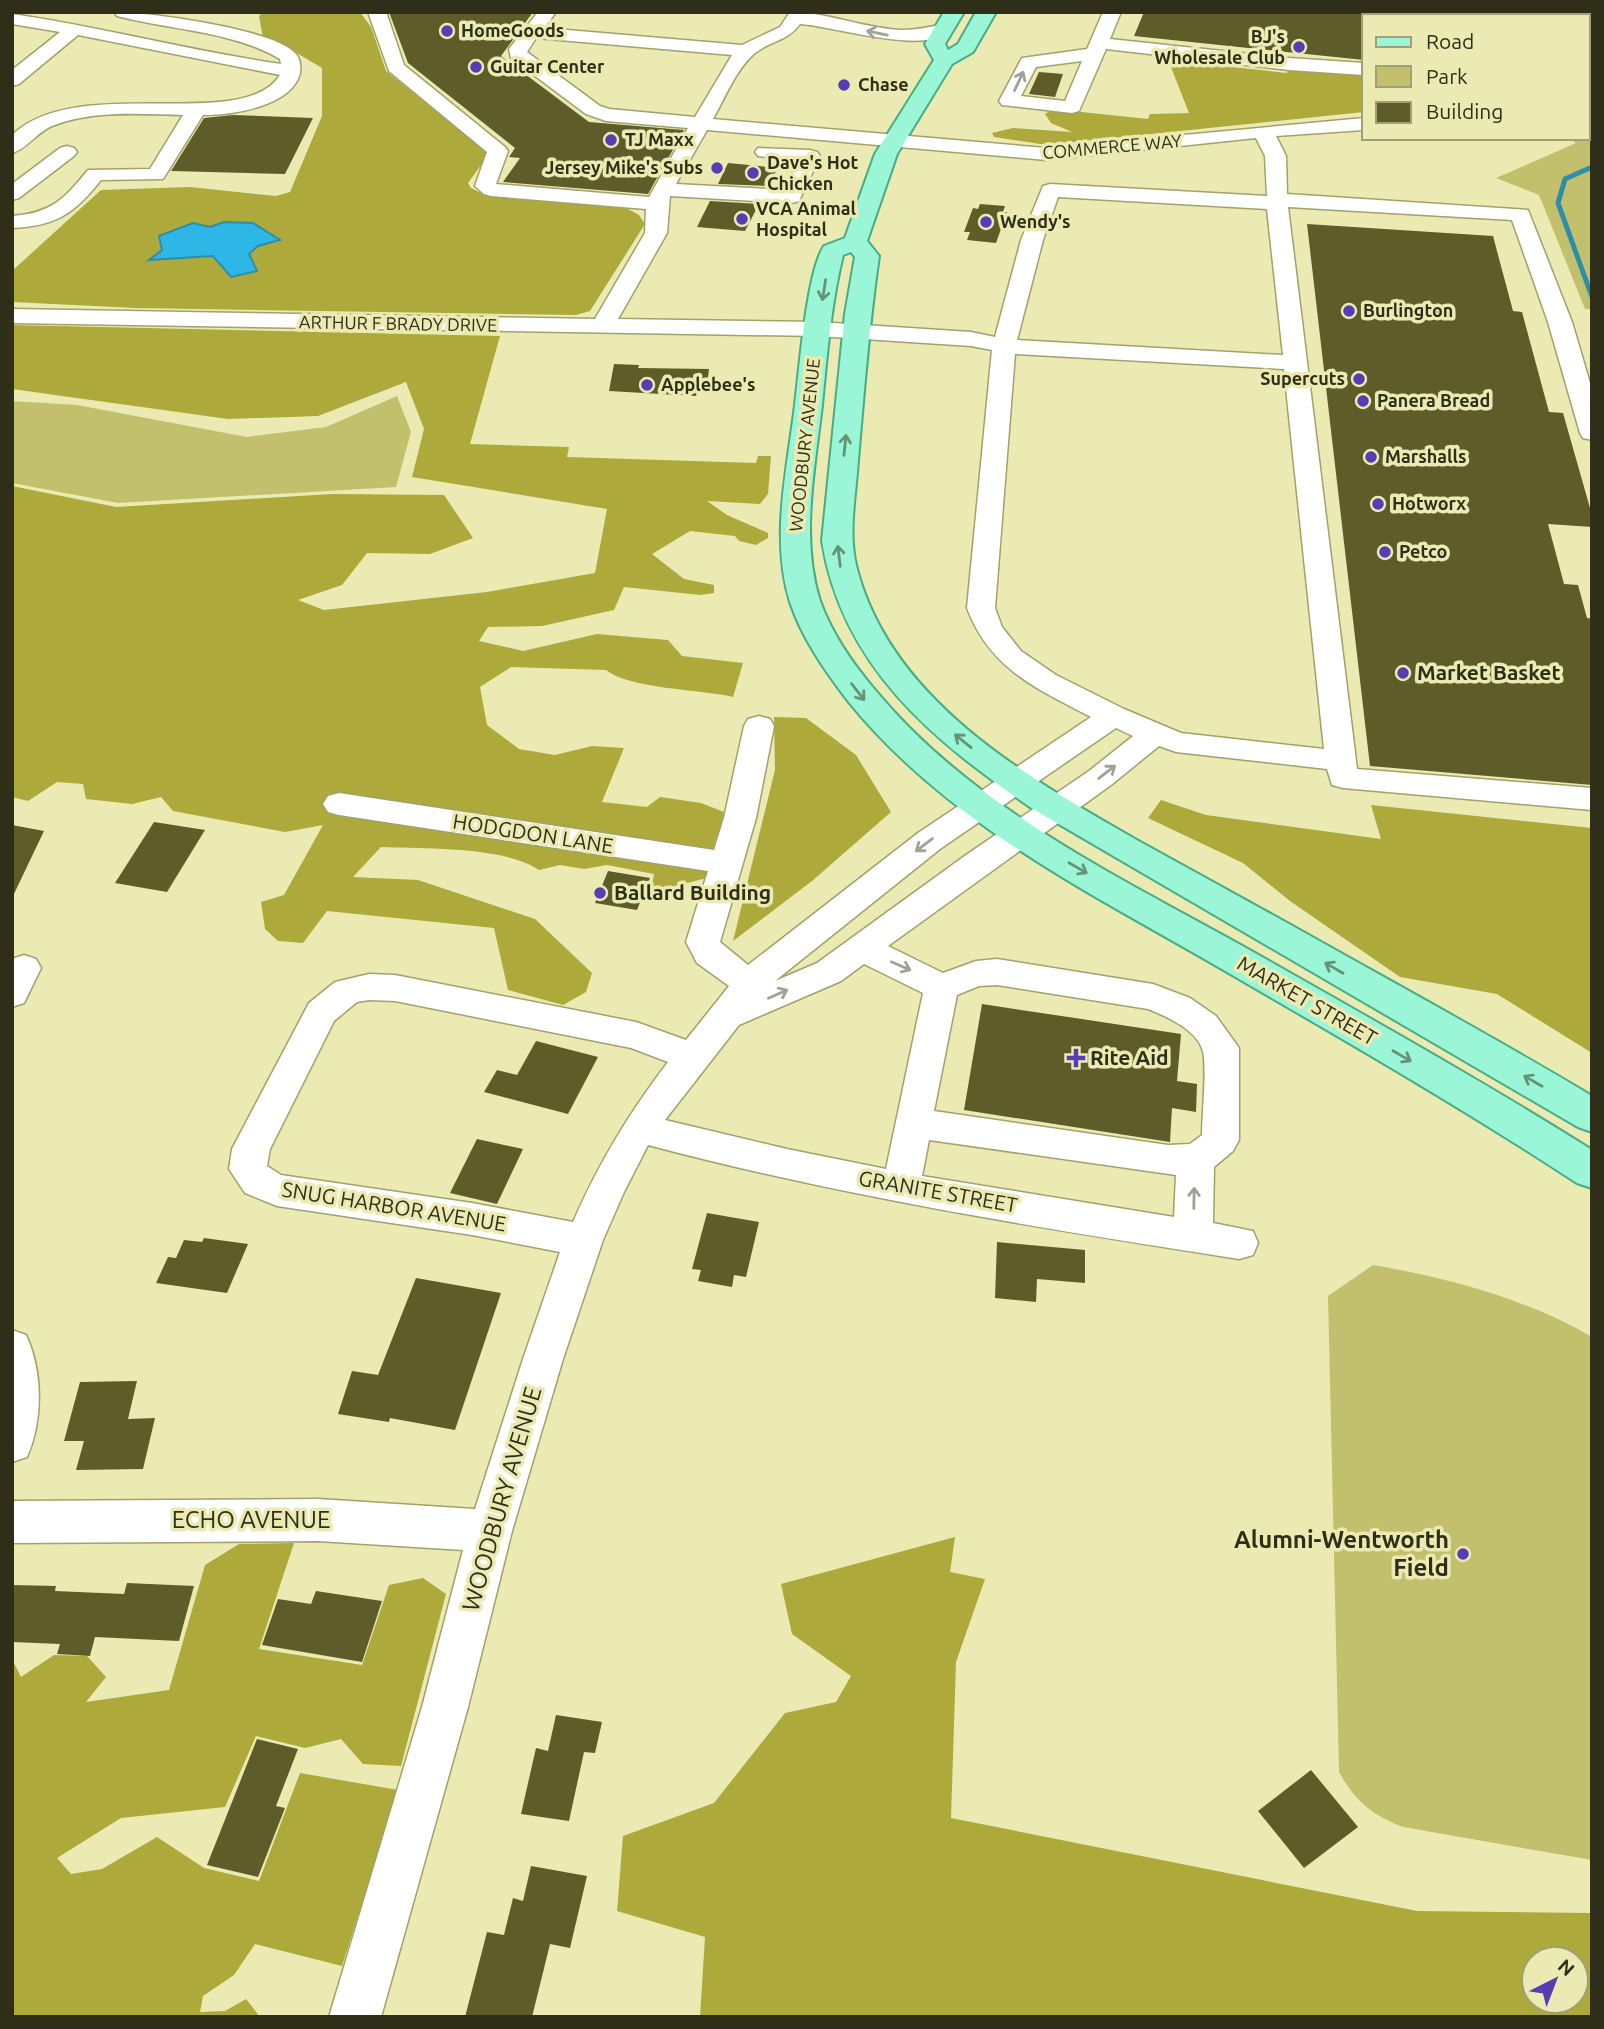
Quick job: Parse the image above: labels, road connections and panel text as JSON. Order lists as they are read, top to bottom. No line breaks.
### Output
{"streets":{"main road":["WOODBURY AVENUE","MARKET STREET"],"street":["COMMERCE WAY","ARTHUR F BRADY DRIVE","HODGDON LANE","GRANITE STREET","SNUG HARBOR AVENUE","ECHO AVENUE"]},"crossings":[["ARTHUR F BRADY DRIVE","WOODBURY AVENUE"],["WOODBURY AVENUE","MARKET STREET"],["WOODBURY AVENUE","GRANITE STREET"],["WOODBURY AVENUE","SNUG HARBOR AVENUE"],["WOODBURY AVENUE","ECHO AVENUE"]],"places":{"other":["HomeGoods","BJ's Wholesale Club","Guitar Center","Chase","TJ Maxx","Jersey Mike's Subs","Dave's Hot Chicken","VCA Animal Hospital","Wendy's","Burlington","Supercuts","Applebee's","Panera Bread","Marshalls","Hotworx","Petco","Market Basket","Ballard Building","Alumni-Wentworth Field"],"health":["Rite Aid"]},"legend":["Road","Park","Building"],"north":"top right"}
